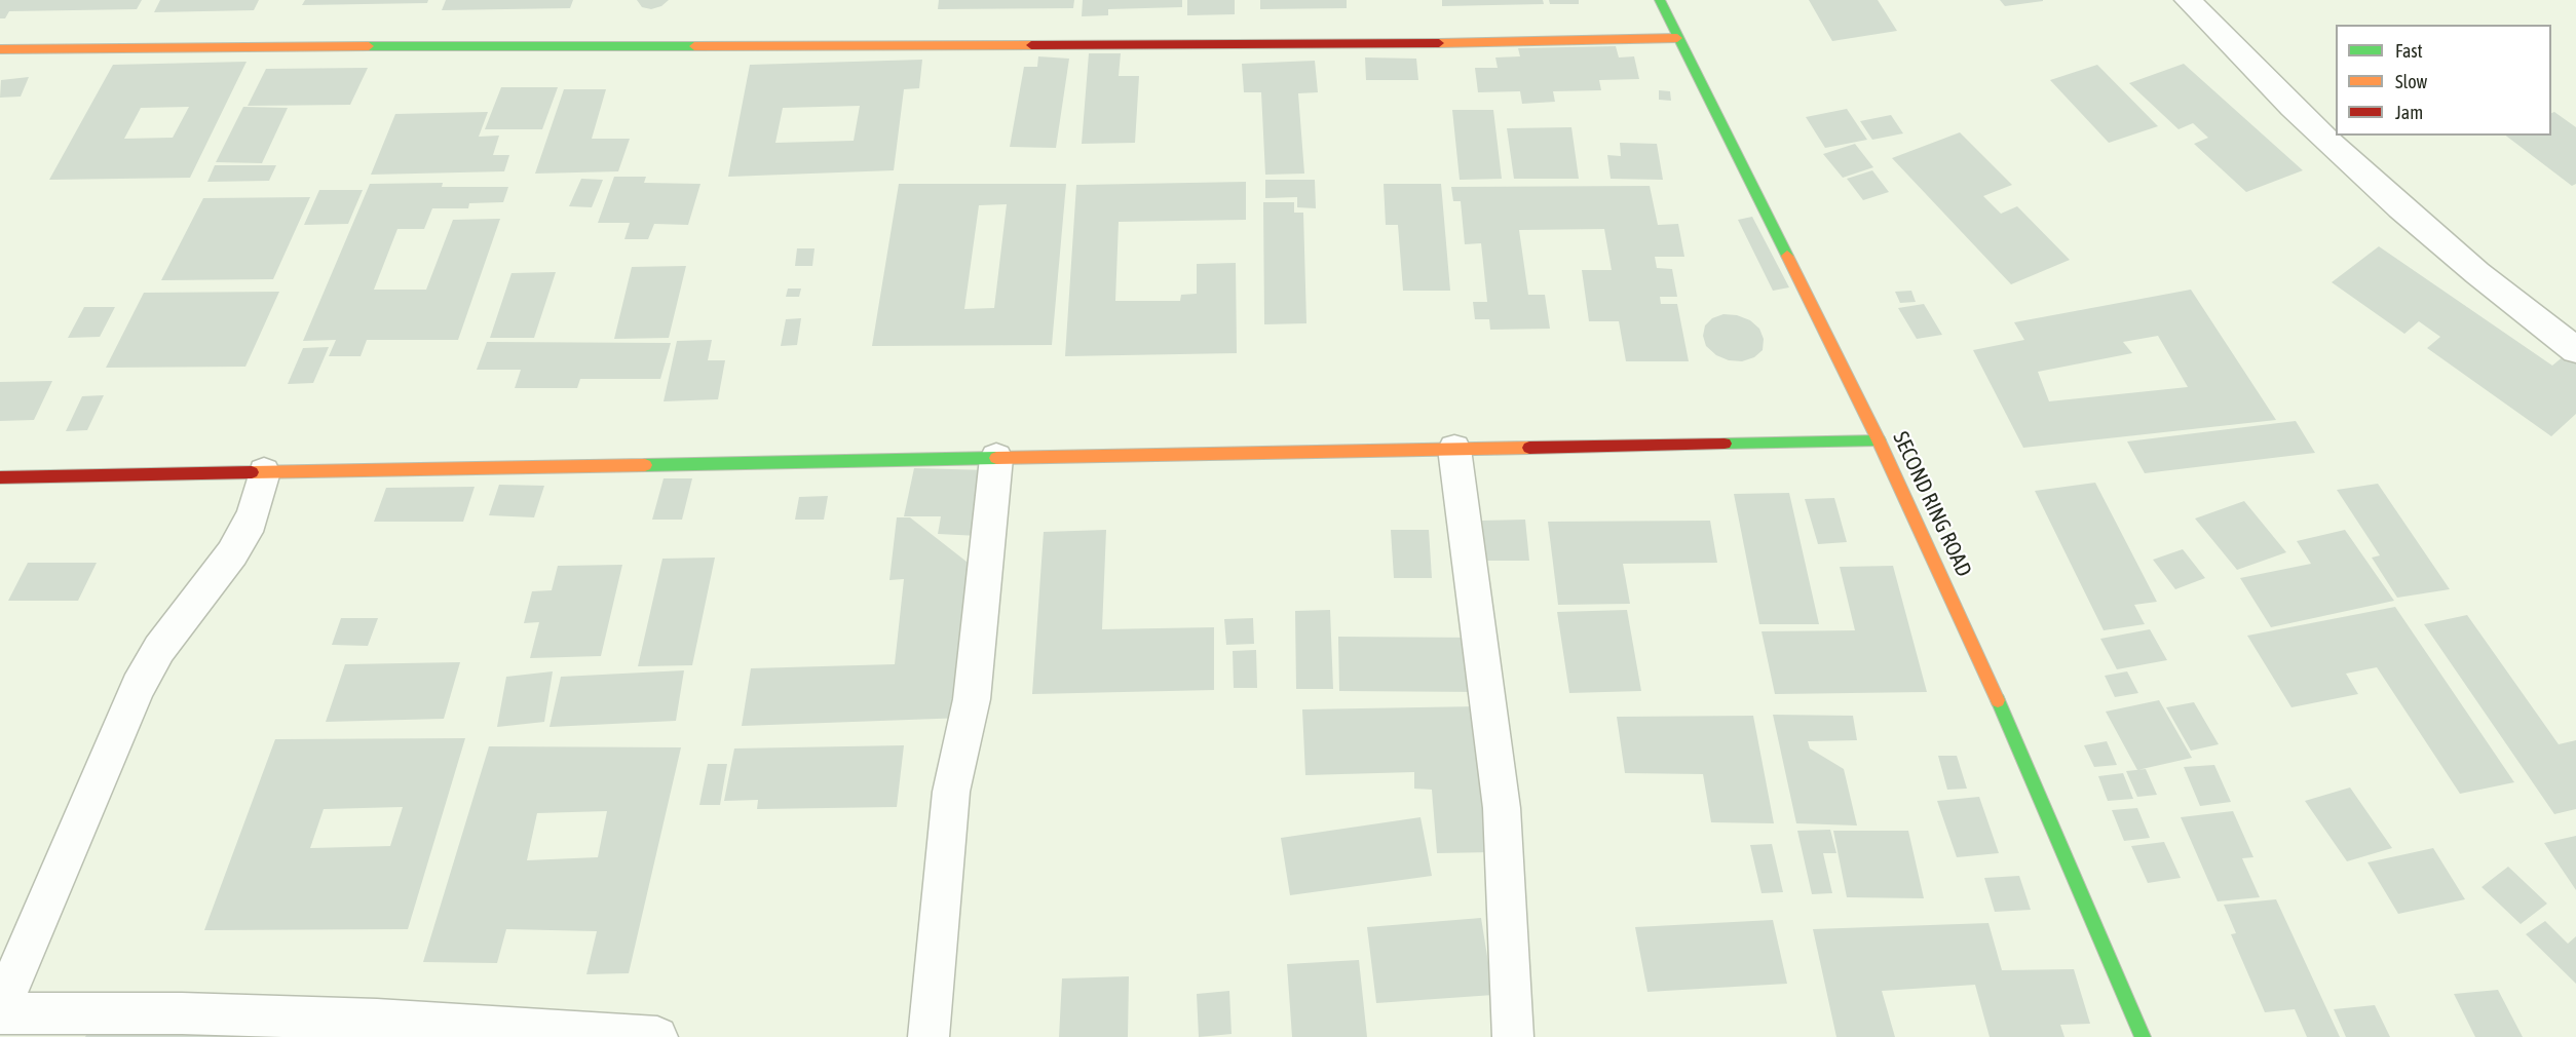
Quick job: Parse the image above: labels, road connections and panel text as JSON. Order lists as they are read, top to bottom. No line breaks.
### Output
{"streets":{"street":["SECOND RING ROAD"]},"legend":["Fast","Slow","Jam"]}
